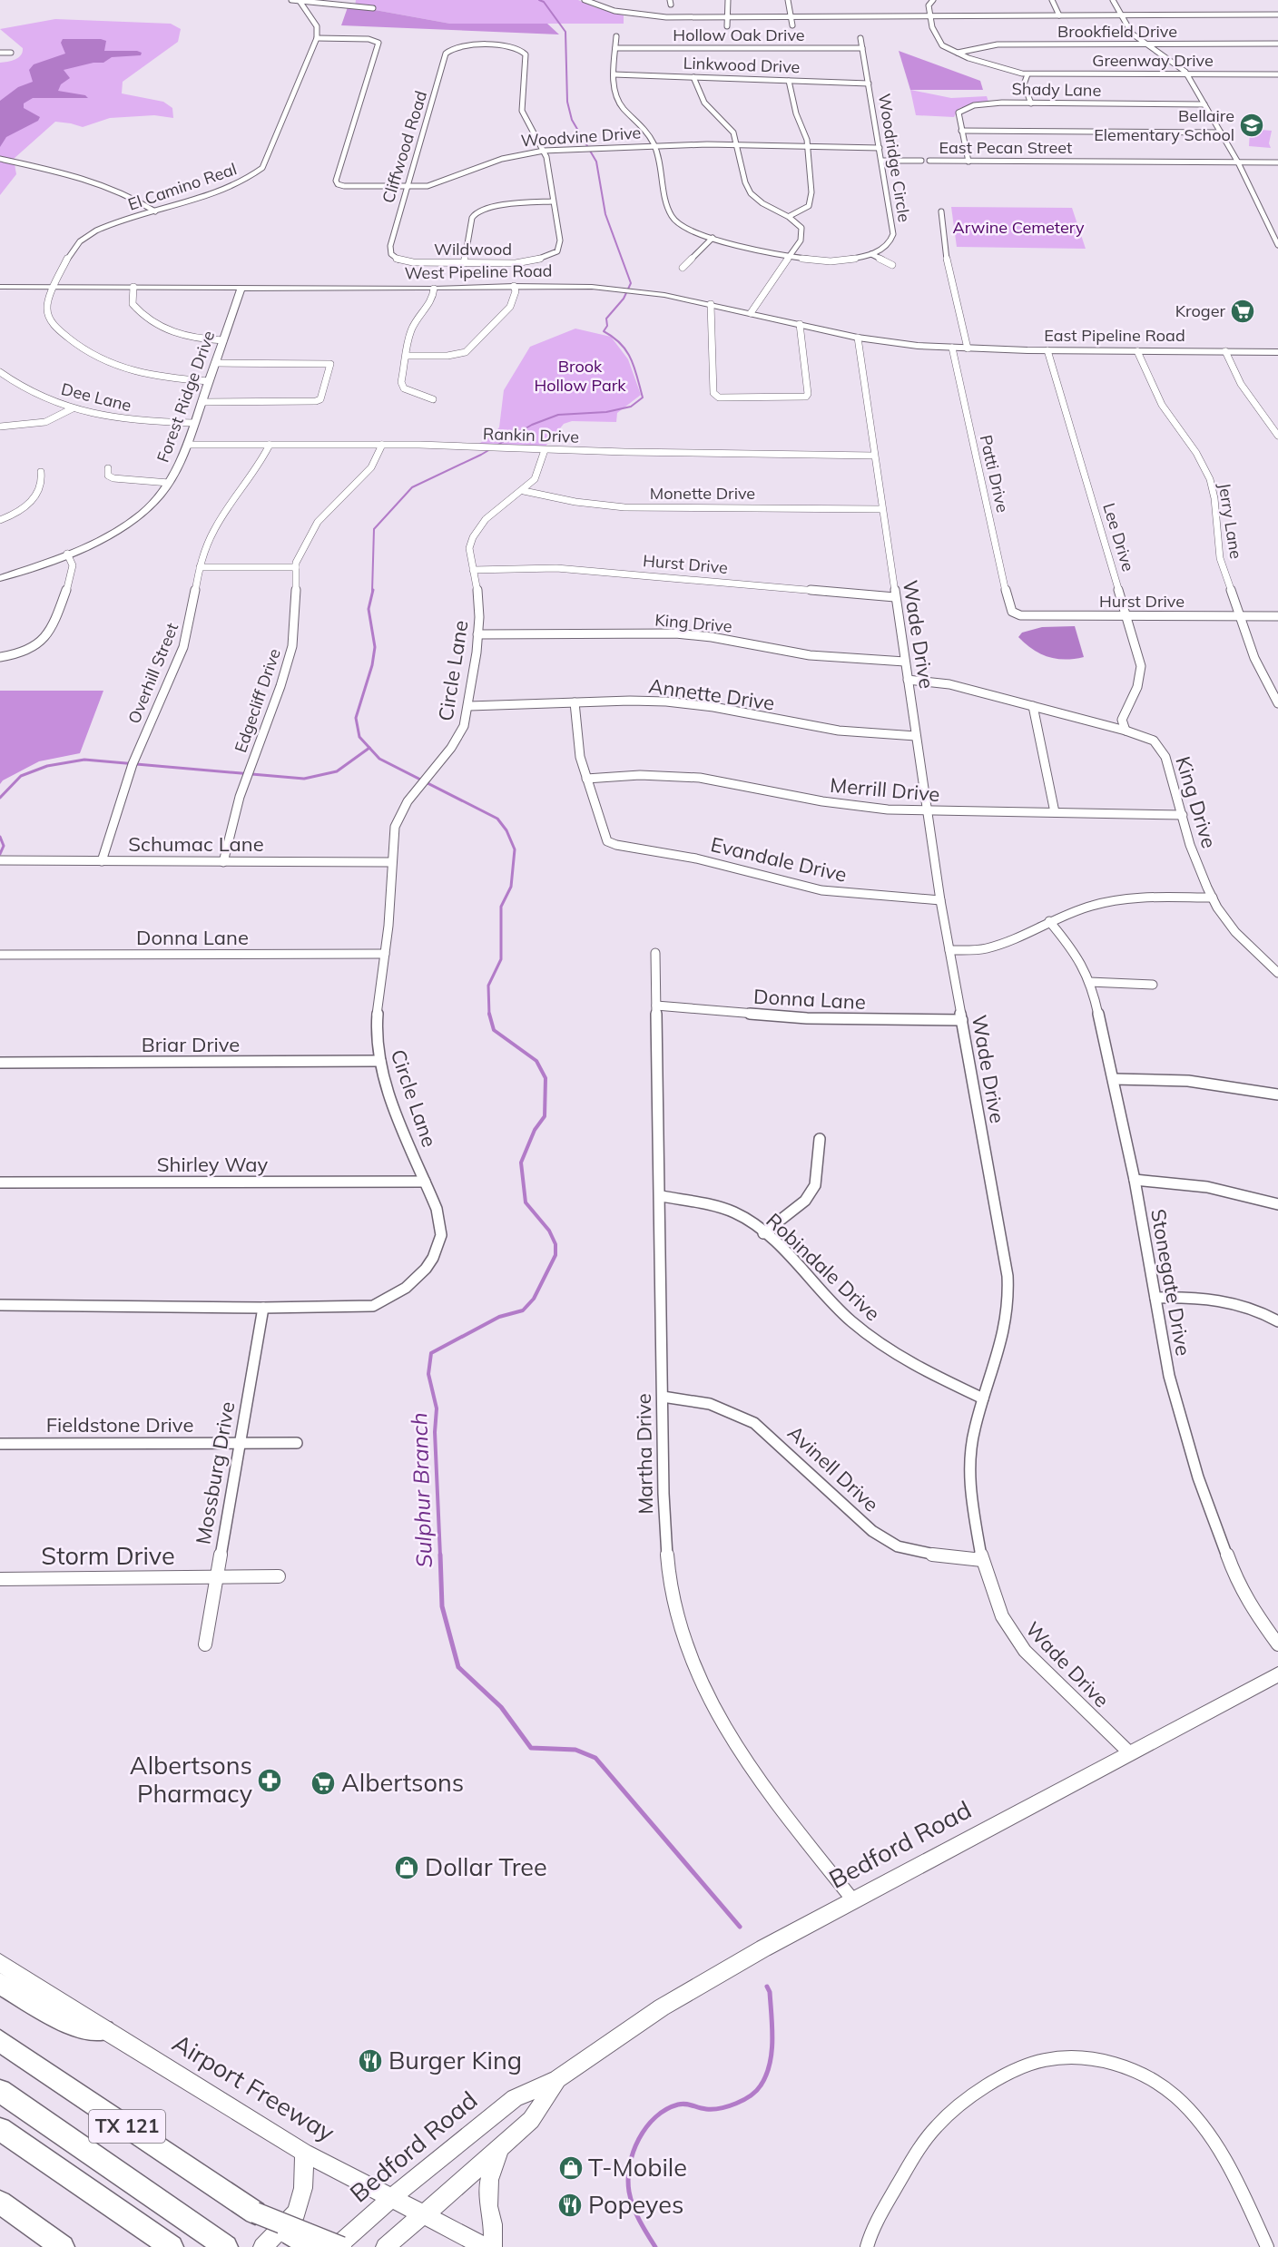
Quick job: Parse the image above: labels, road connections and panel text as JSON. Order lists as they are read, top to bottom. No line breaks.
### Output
{"streets":{"highway":["TX 121"],"main road":["West Pipeline Road","East Pipeline Road","Forest Ridge Drive","Bedford Road","Airport Freeway"],"street":["Brookfield Drive","Hollow Oak Drive","Greenway Drive","Linkwood Drive","Shady Lane","Woodvine Drive","Cliffwood Road","East Pecan Street","Woodridge Circle","El Camino Real","Wildwood","Dee Lane","Rankin Drive","Patti Drive","Monette Drive","Jerry Lane","Lee Drive","Hurst Drive","King Drive","Wade Drive","Circle Lane","Overhill Street","Annette Drive","Edgecliff Drive","Merrill Drive","Schumac Lane","Evandale Drive","Donna Lane","Briar Drive","Shirley Way","Robindale Drive","Stonegate Drive","Fieldstone Drive","Martha Drive","Avinell Drive","Mossburg Drive","Storm Drive"]},"crossings":[["Brookfield Drive","Greenway Drive"],["Hollow Oak Drive","Woodridge Circle"],["Linkwood Drive","Woodridge Circle"],["Shady Lane","East Pecan Street"],["Woodvine Drive","Cliffwood Road"],["Woodvine Drive","Woodridge Circle"],["Woodvine Drive","El Camino Real"],["Cliffwood Road","Wildwood"],["East Pecan Street","Woodridge Circle"],["El Camino Real","West Pipeline Road"],["El Camino Real","Forest Ridge Drive"],["West Pipeline Road","East Pipeline Road"],["West Pipeline Road","Forest Ridge Drive"],["West Pipeline Road","Patti Drive"],["West Pipeline Road","Wade Drive"],["East Pipeline Road","Patti Drive"],["East Pipeline Road","Jerry Lane"],["East Pipeline Road","Lee Drive"],["Forest Ridge Drive","Dee Lane"],["Forest Ridge Drive","Rankin Drive"],["Rankin Drive","Wade Drive"],["Rankin Drive","Circle Lane"],["Rankin Drive","Overhill Street"],["Rankin Drive","Edgecliff Drive"],["Patti Drive","Hurst Drive"],["Monette Drive","Wade Drive"],["Monette Drive","Circle Lane"],["Jerry Lane","Hurst Drive"],["Lee Drive","Hurst Drive"],["Lee Drive","King Drive"],["Hurst Drive","Wade Drive"],["Hurst Drive","Circle Lane"],["King Drive","Wade Drive"],["King Drive","Circle Lane"],["King Drive","Merrill Drive"],["Wade Drive","Annette Drive"],["Wade Drive","Merrill Drive"],["Wade Drive","Evandale Drive"],["Wade Drive","Donna Lane"],["Wade Drive","Robindale Drive"],["Wade Drive","Avinell Drive"],["Wade Drive","Bedford Road"],["Circle Lane","Annette Drive"],["Circle Lane","Schumac Lane"],["Circle Lane","Donna Lane"],["Circle Lane","Briar Drive"],["Circle Lane","Shirley Way"],["Circle Lane","Mossburg Drive"],["Overhill Street","Schumac Lane"],["Edgecliff Drive","Schumac Lane"],["Merrill Drive","Evandale Drive"],["Donna Lane","Martha Drive"],["Robindale Drive","Martha Drive"],["Fieldstone Drive","Mossburg Drive"],["Martha Drive","Avinell Drive"],["Martha Drive","Bedford Road"],["Mossburg Drive","Storm Drive"],["Bedford Road","Airport Freeway"]],"water":["Sulphur Branch"],"parks":["Arwine Cemetery","Brook Hollow Park"],"places":{"school or university":["Bellaire Elementary School"],"supermarket":["Kroger","Albertsons"],"pharmacy":["Albertsons Pharmacy"],"shop":["Dollar Tree","T-Mobile"],"restaurant":["Burger King","Popeyes"]}}
